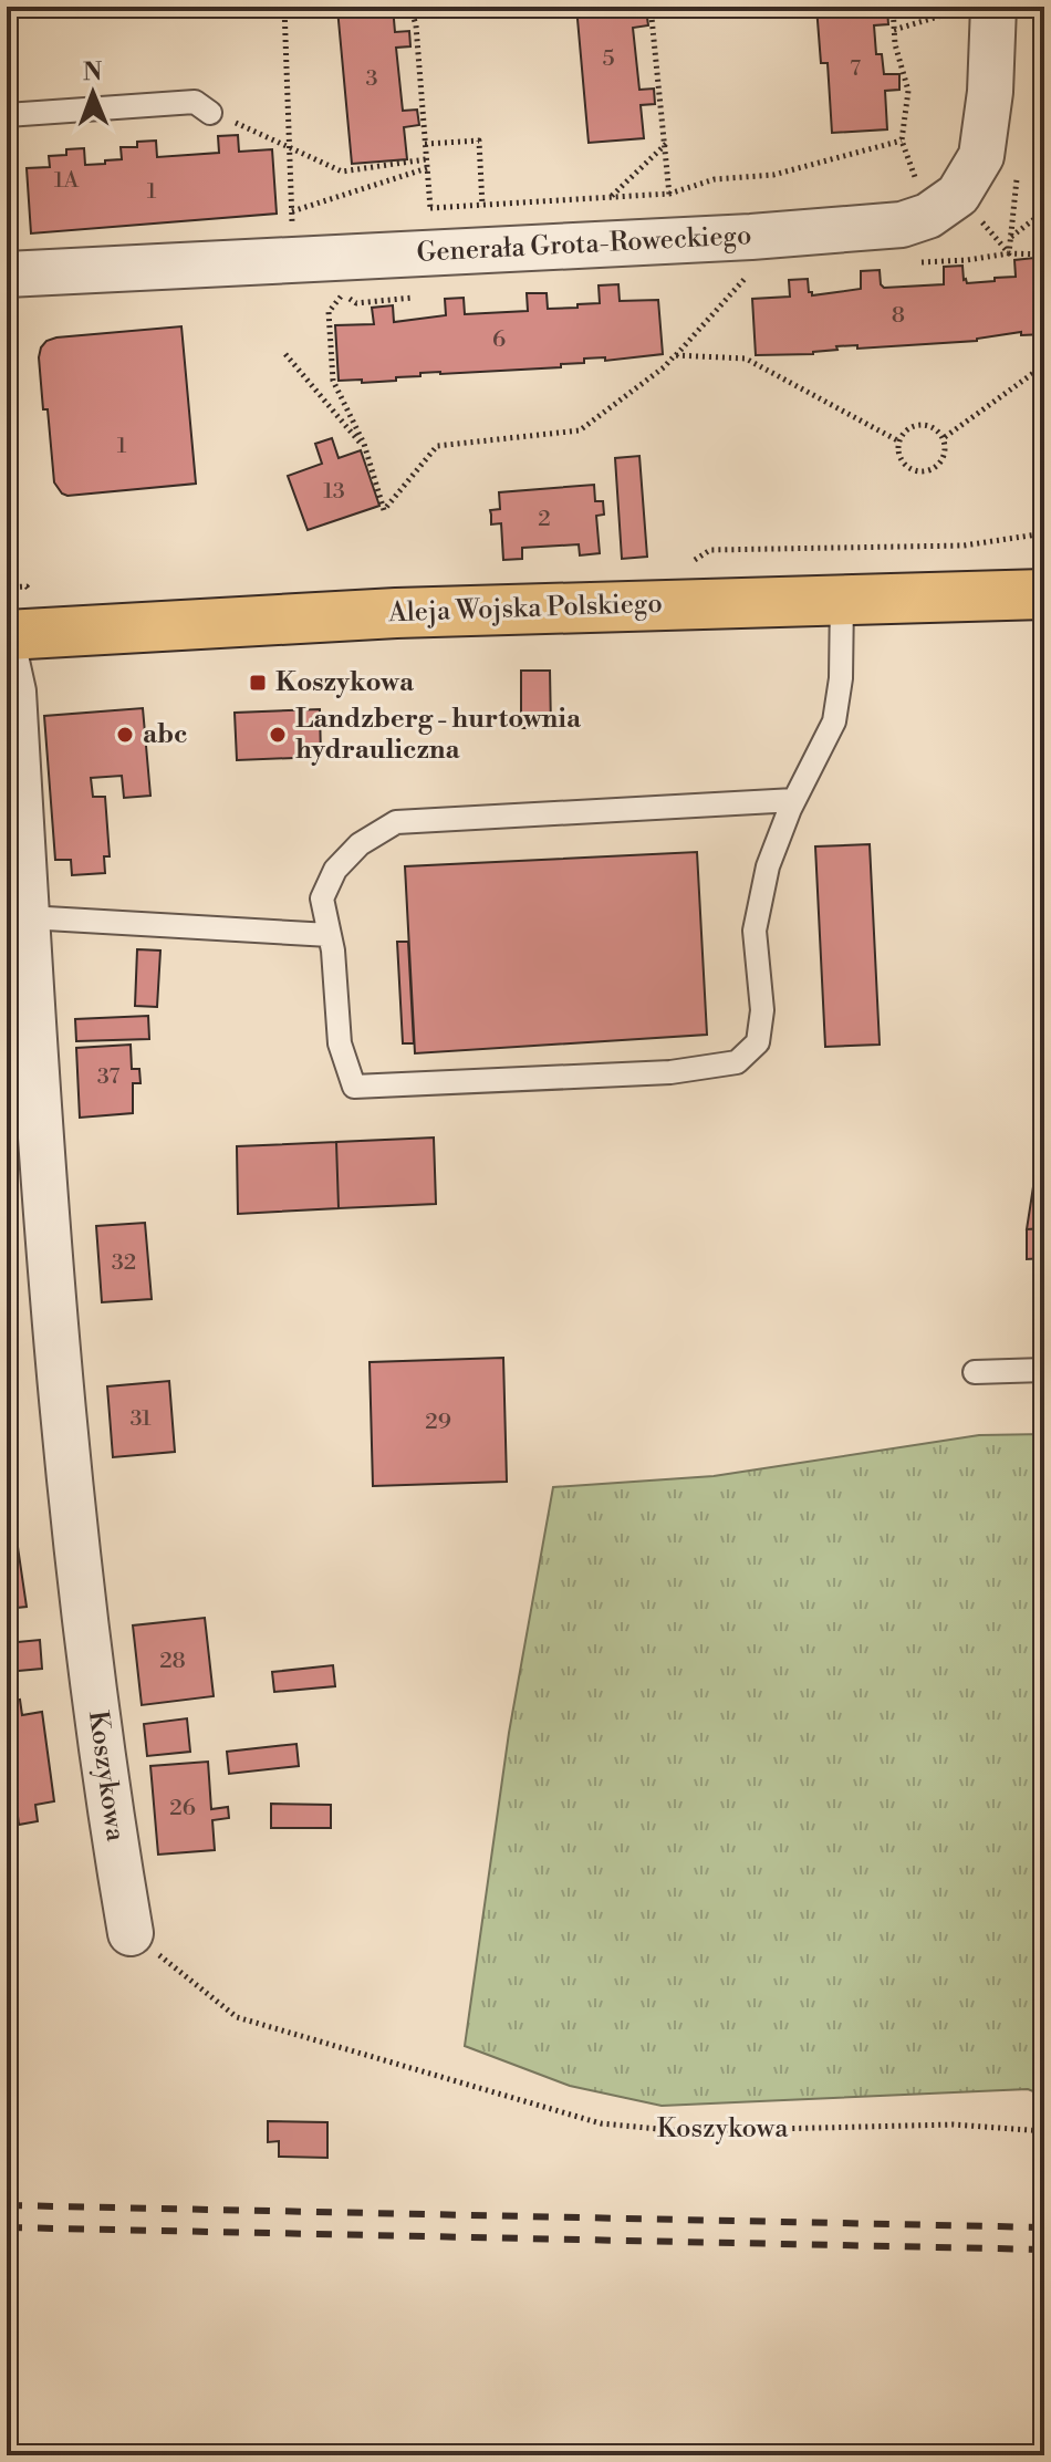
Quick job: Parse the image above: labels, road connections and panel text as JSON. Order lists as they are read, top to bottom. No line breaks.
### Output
{"streets":{"main road":["Aleja Wojska Polskiego"],"street":["Generała Grota-Roweckiego","Koszykowa"]},"places":{"transit":["Koszykowa"],"other":["abc","Landzberg - hurtownia hydrauliczna"]},"house_numbers":["5","7","3","1A","1","8","6","1","13","2","37","32","31","29","28","26"],"north":"top"}
